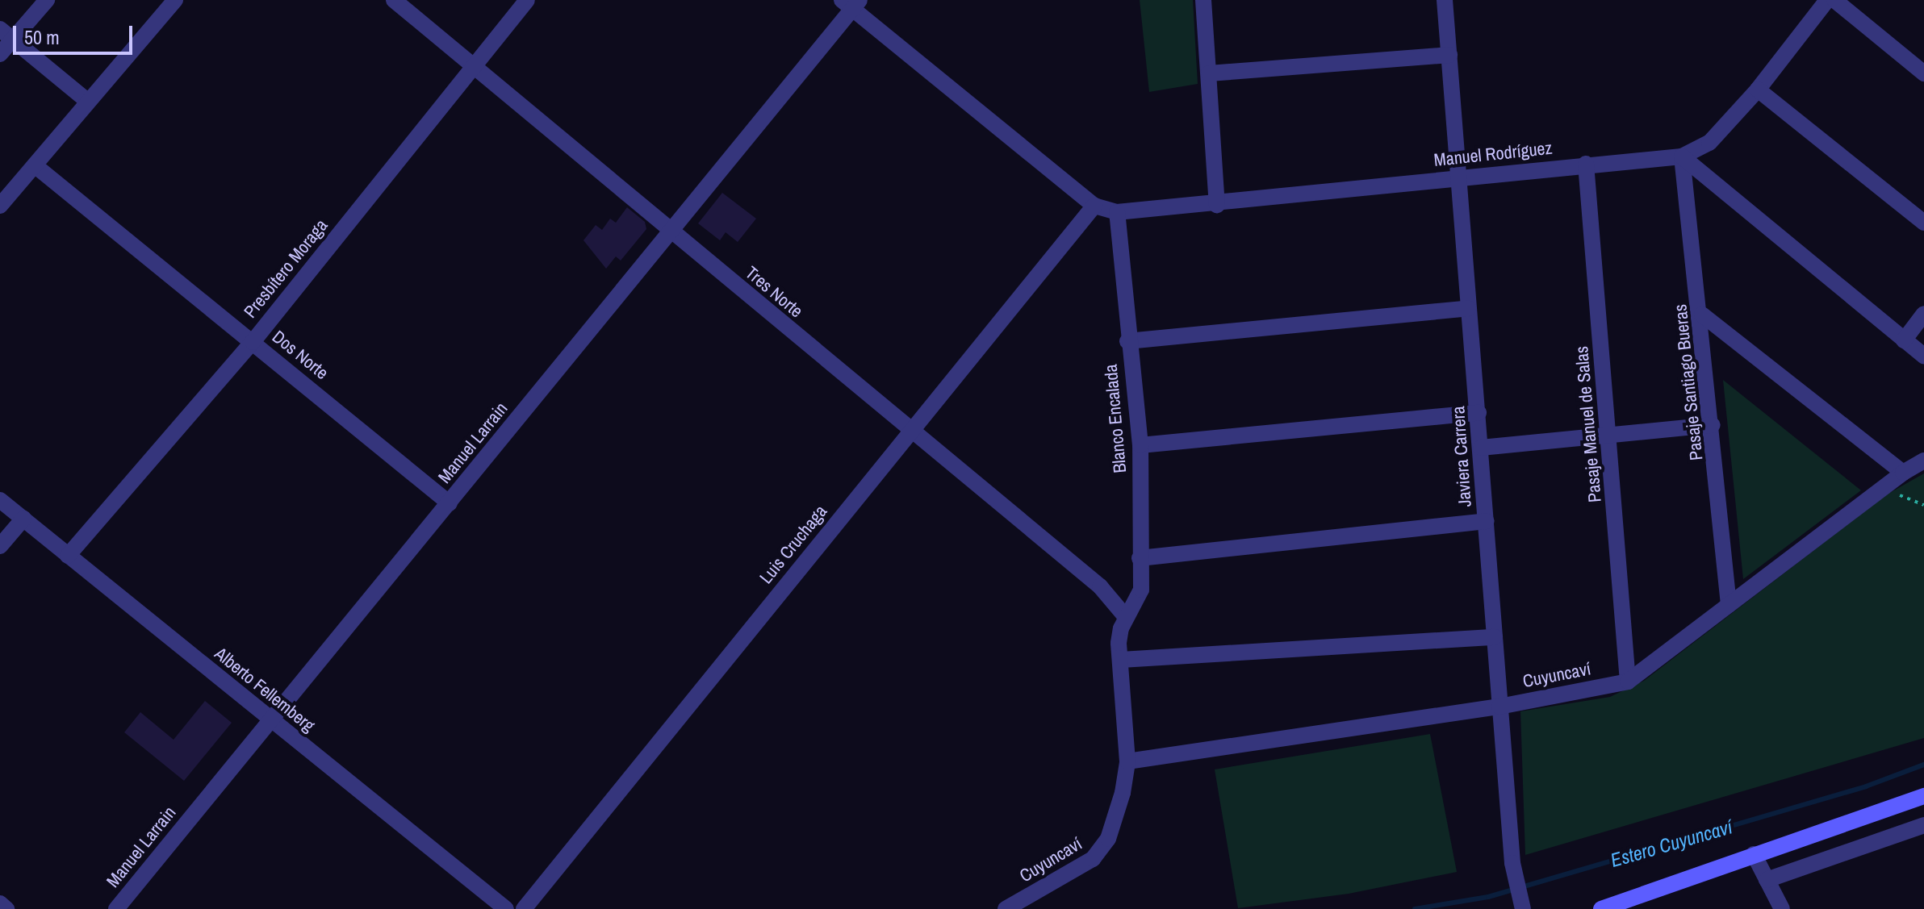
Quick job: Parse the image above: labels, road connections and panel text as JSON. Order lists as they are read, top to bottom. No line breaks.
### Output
{"streets":{"street":["Manuel Rodríguez","Presbítero Moraga","Tres Norte","Dos Norte","Pasaje Santiago Bueras","Blanco Encalada","Pasaje Manuel de Salas","Manuel Larrain","Javiera Carrera","Luis Cruchaga","Cuyuncaví","Alberto Fellemberg"]},"crossings":[["Manuel Rodríguez","Pasaje Santiago Bueras"],["Manuel Rodríguez","Blanco Encalada"],["Manuel Rodríguez","Pasaje Manuel de Salas"],["Manuel Rodríguez","Javiera Carrera"],["Manuel Rodríguez","Luis Cruchaga"],["Presbítero Moraga","Tres Norte"],["Presbítero Moraga","Dos Norte"],["Presbítero Moraga","Alberto Fellemberg"],["Tres Norte","Blanco Encalada"],["Tres Norte","Manuel Larrain"],["Tres Norte","Luis Cruchaga"],["Tres Norte","Cuyuncaví"],["Dos Norte","Manuel Larrain"],["Pasaje Santiago Bueras","Cuyuncaví"],["Blanco Encalada","Cuyuncaví"],["Pasaje Manuel de Salas","Cuyuncaví"],["Manuel Larrain","Alberto Fellemberg"],["Javiera Carrera","Cuyuncaví"]],"water":["Estero Cuyuncaví"],"scale_bar":"50 m"}
